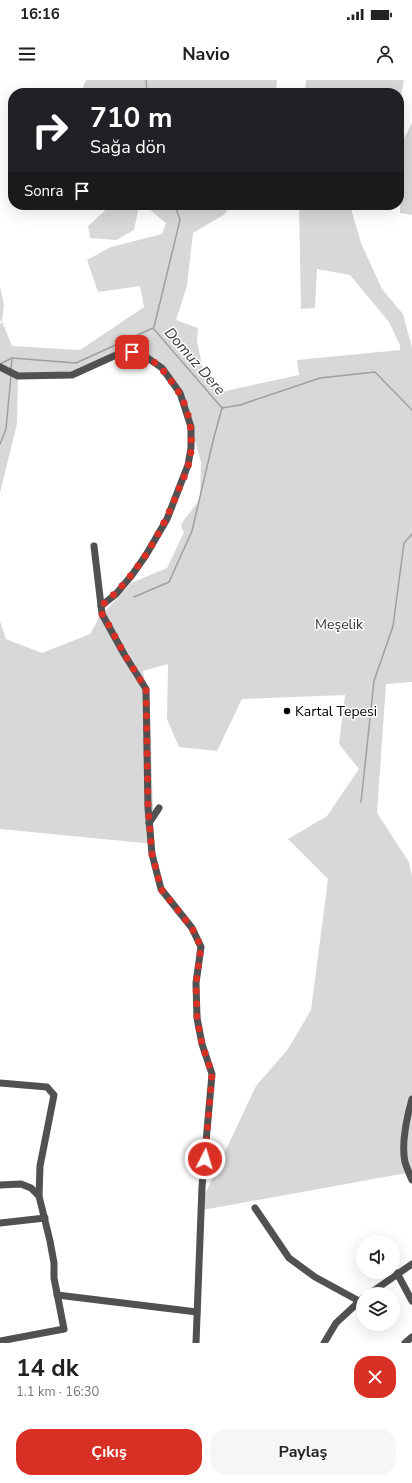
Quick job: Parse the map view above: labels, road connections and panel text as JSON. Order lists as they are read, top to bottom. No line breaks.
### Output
{"water":["Domuz Dere"],"parks":["Meşelik"],"places":["Kartal Tepesi"],"page":{"status":"16:16","header":"Navio","turn":["710 m","Sağa dön"],"then":"Sonra","heading":["14 dk","1.1 km · 16:30"],"buttons":["Çıkış","Paylaş"]}}
